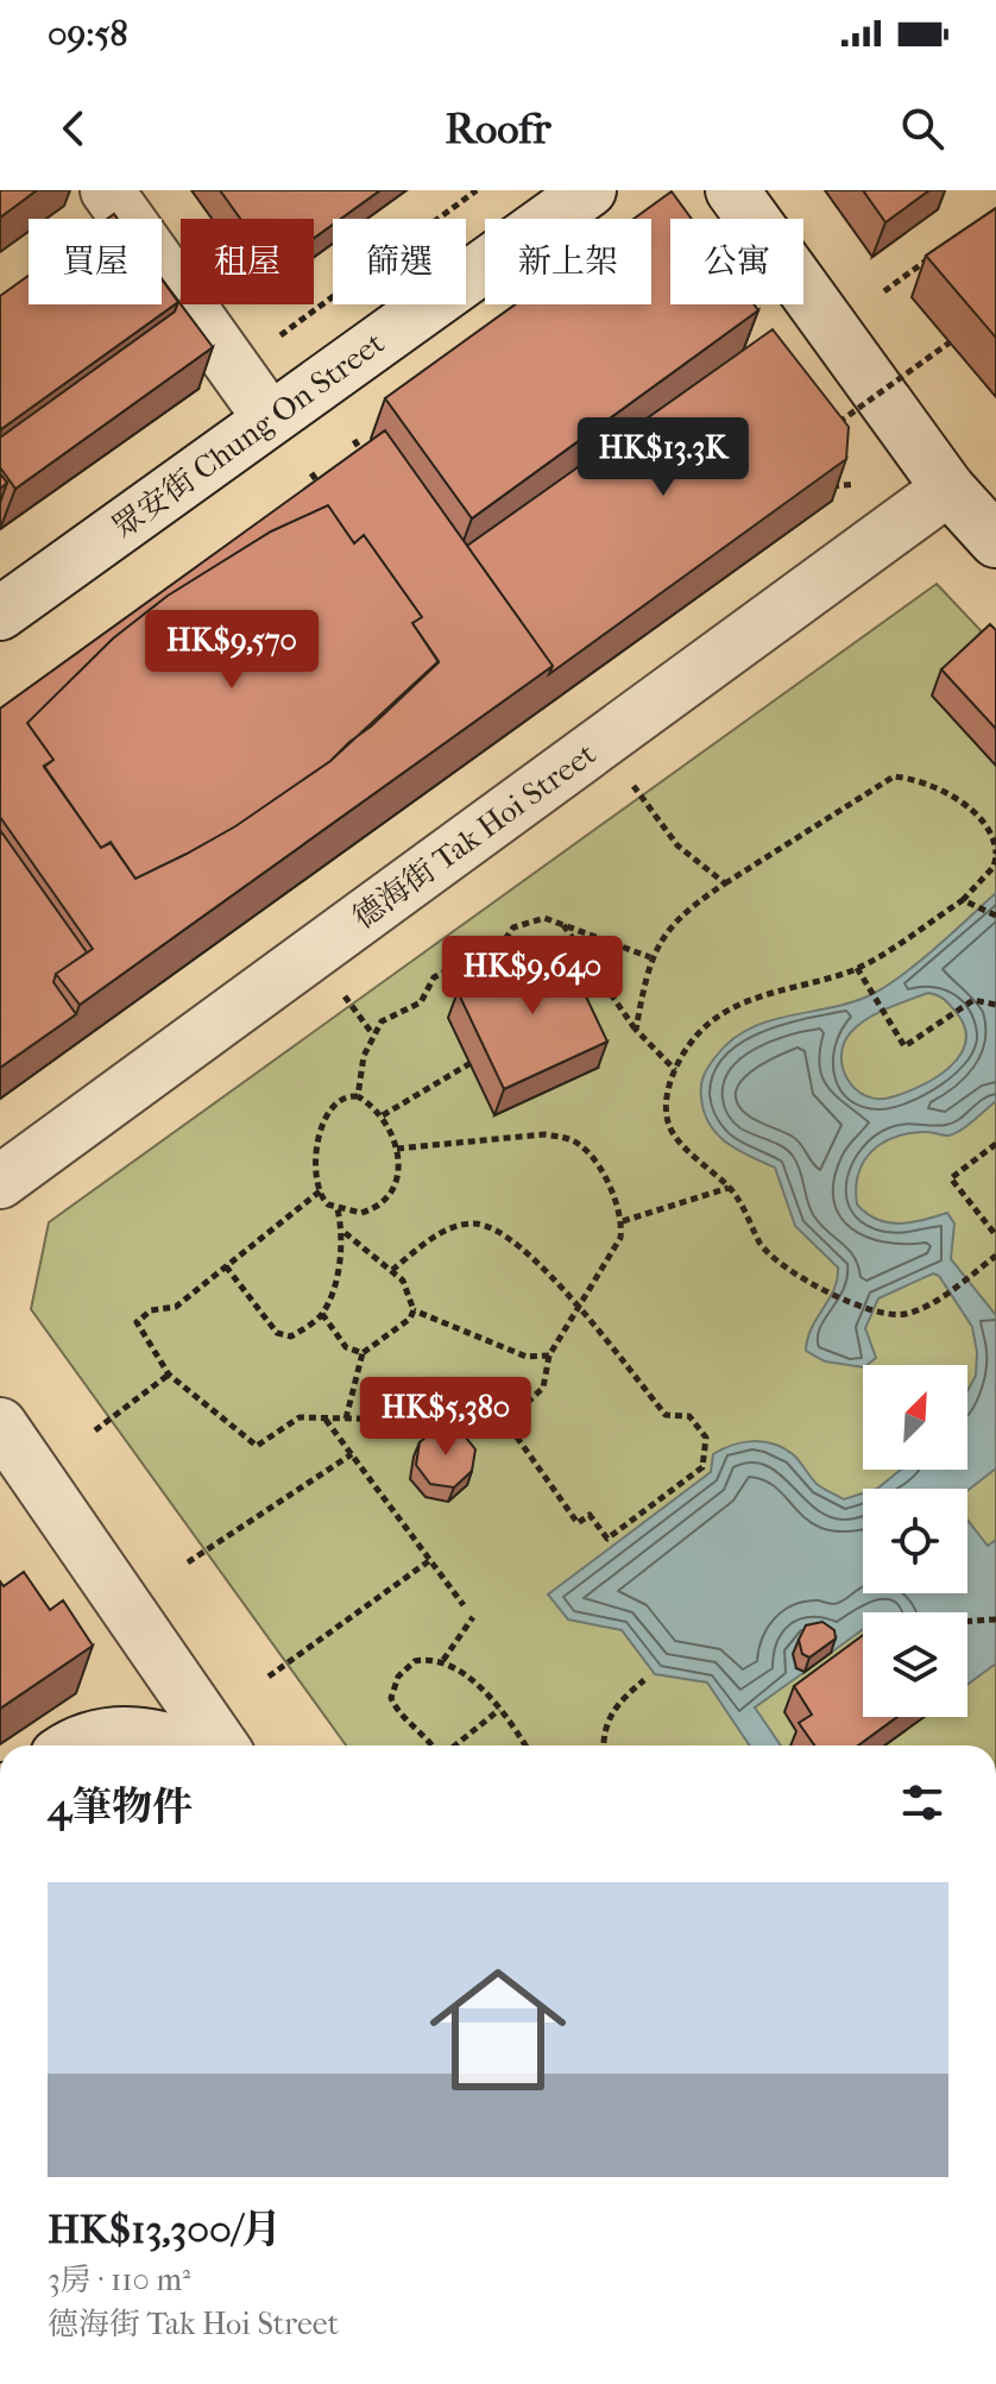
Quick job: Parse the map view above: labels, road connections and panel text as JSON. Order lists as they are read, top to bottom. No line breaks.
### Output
{"streets":{"street":["眾安街 Chung On Street","德海街 Tak Hoi Street"]},"north":"top right","page":{"status":"09:58","header":"Roofr","chip":["買屋","租屋","篩選","新上架","公寓"],"price":["HK$13.3K","HK$9,570","HK$9,640","HK$5,380"],"heading":"4筆物件","list":[{"name":"HK$13,300/月","note":"3房 · 110 m² · 德海街 Tak Hoi Street"}]}}
